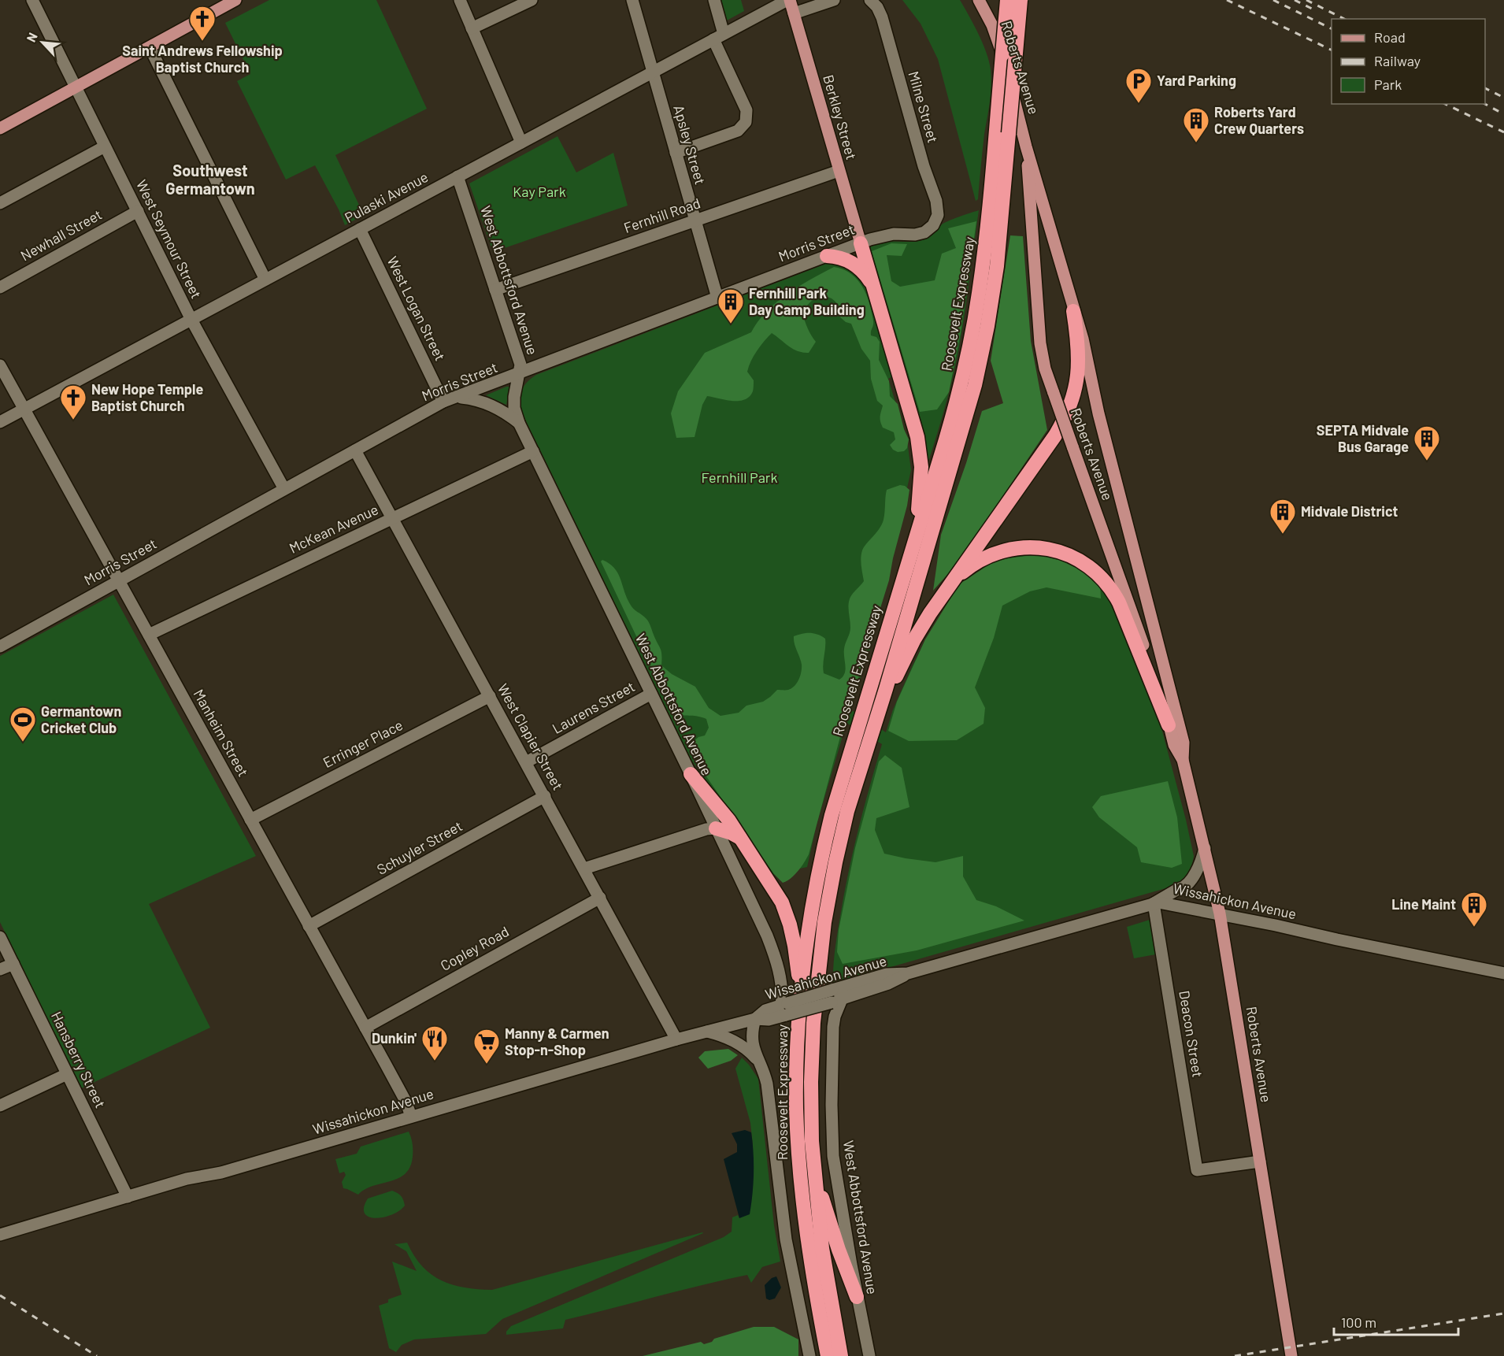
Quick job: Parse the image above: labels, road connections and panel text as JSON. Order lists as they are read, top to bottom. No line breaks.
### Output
{"streets":{"highway":["Roosevelt Expressway"],"main road":["Roberts Avenue","Berkley Street"],"street":["Milne Street","Apsley Street","Pulaski Avenue","Fernhill Road","Newhall Street","West Seymour Street","Morris Street","West Abbottsford Avenue","West Logan Street","McKean Avenue","Laurens Street","Manheim Street","West Clapier Street","Erringer Place","Schuyler Street","Wissahickon Avenue","Copley Road","Deacon Street","Hansberry Street"]},"crossings":[["Roberts Avenue","Wissahickon Avenue"],["Roberts Avenue","Deacon Street"],["Milne Street","Morris Street"],["Berkley Street","Pulaski Avenue"],["Berkley Street","Fernhill Road"],["Berkley Street","Morris Street"],["Apsley Street","Pulaski Avenue"],["Apsley Street","Fernhill Road"],["Apsley Street","Morris Street"],["Pulaski Avenue","West Seymour Street"],["Pulaski Avenue","West Abbottsford Avenue"],["Pulaski Avenue","West Logan Street"],["Pulaski Avenue","Manheim Street"],["Fernhill Road","West Abbottsford Avenue"],["Newhall Street","West Seymour Street"],["West Seymour Street","Morris Street"],["Morris Street","West Abbottsford Avenue"],["Morris Street","West Logan Street"],["Morris Street","Manheim Street"],["Morris Street","West Clapier Street"],["West Abbottsford Avenue","McKean Avenue"],["West Abbottsford Avenue","Laurens Street"],["West Abbottsford Avenue","Wissahickon Avenue"],["McKean Avenue","Manheim Street"],["McKean Avenue","West Clapier Street"],["Laurens Street","West Clapier Street"],["Manheim Street","Erringer Place"],["Manheim Street","Schuyler Street"],["Manheim Street","Wissahickon Avenue"],["Manheim Street","Copley Road"],["West Clapier Street","Erringer Place"],["West Clapier Street","Schuyler Street"],["West Clapier Street","Wissahickon Avenue"],["West Clapier Street","Copley Road"],["Wissahickon Avenue","Deacon Street"],["Wissahickon Avenue","Hansberry Street"]],"districts":["Southwest Germantown"],"parks":["Kay Park","Fernhill Park"],"places":{"church":["Saint Andrews Fellowship Baptist Church","New Hope Temple Baptist Church"],"parking":["Yard Parking"],"building":["Roberts Yard Crew Quarters","Fernhill Park Day Camp Building","SEPTA Midvale Bus Garage","Midvale District","Line Maint"],"sports":["Germantown Cricket Club"],"restaurant":["Dunkin'"],"supermarket":["Manny & Carmen Stop-n-Shop"]},"legend":["Road","Railway","Park"],"scale_bar":"100 m","north":"top left"}
